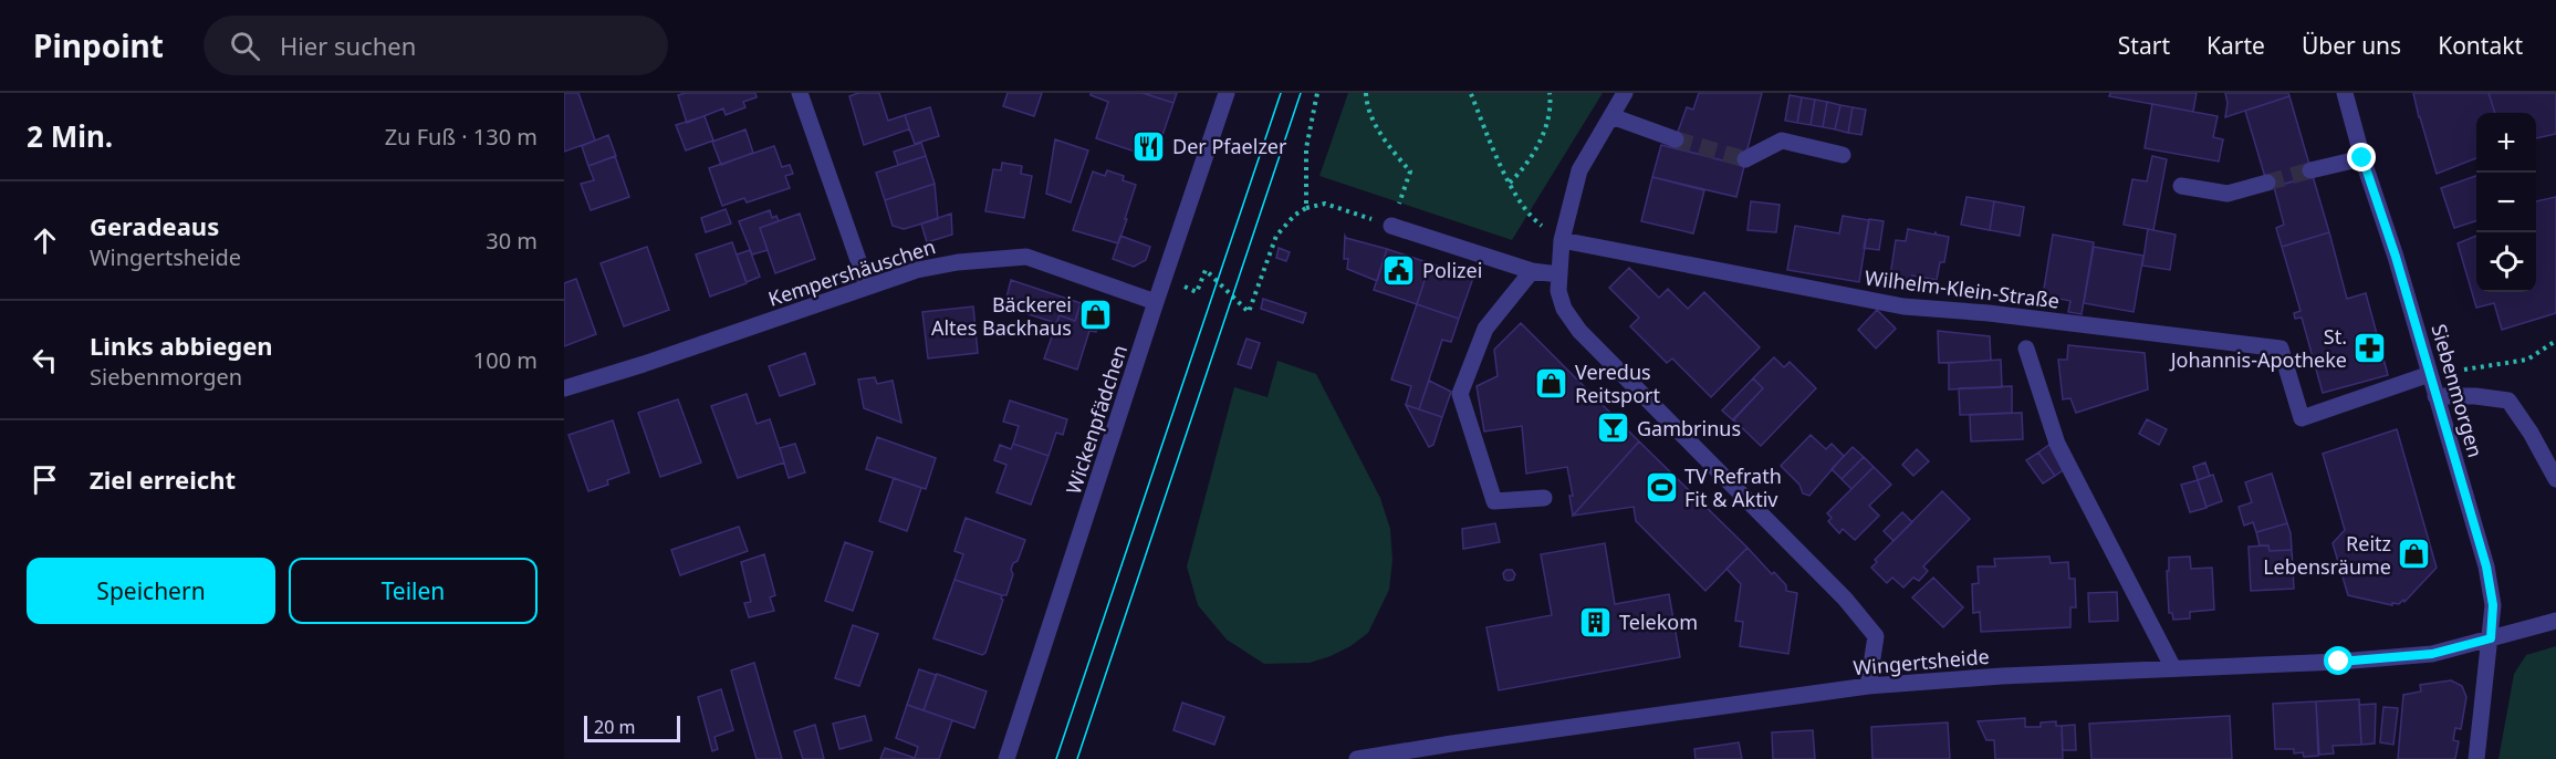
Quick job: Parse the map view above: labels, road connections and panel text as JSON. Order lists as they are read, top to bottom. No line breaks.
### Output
{"streets":{"street":["Kempershäuschen","Wilhelm-Klein-Straße","Siebenmorgen","Wickenpfädchen","Wingertsheide"]},"crossings":[["Kempershäuschen","Wickenpfädchen"],["Wilhelm-Klein-Straße","Siebenmorgen"],["Siebenmorgen","Wingertsheide"]],"places":{"restaurant":["Der Pfaelzer"],"public building":["Polizei"],"shop":["Bäckerei Altes Backhaus","Veredus Reitsport","Reitz Lebensräume"],"pharmacy":["St. Johannis-Apotheke"],"bar":["Gambrinus"],"sports":["TV Refrath Fit & Aktiv"],"building":["Telekom"]},"scale_bar":"20 m","page":{"header":"Pinpoint","search":"Hier suchen","nav":["Start","Karte","Über uns","Kontakt"],"heading":["2 Min.","Zu Fuß · 130 m"],"map_buttons":["+","−"],"list":[["Geradeaus","Wingertsheide","30 m"],["Links abbiegen","Siebenmorgen","100 m"],"Ziel erreicht"],"buttons":["Speichern","Teilen"],"scale":"20 m"}}
